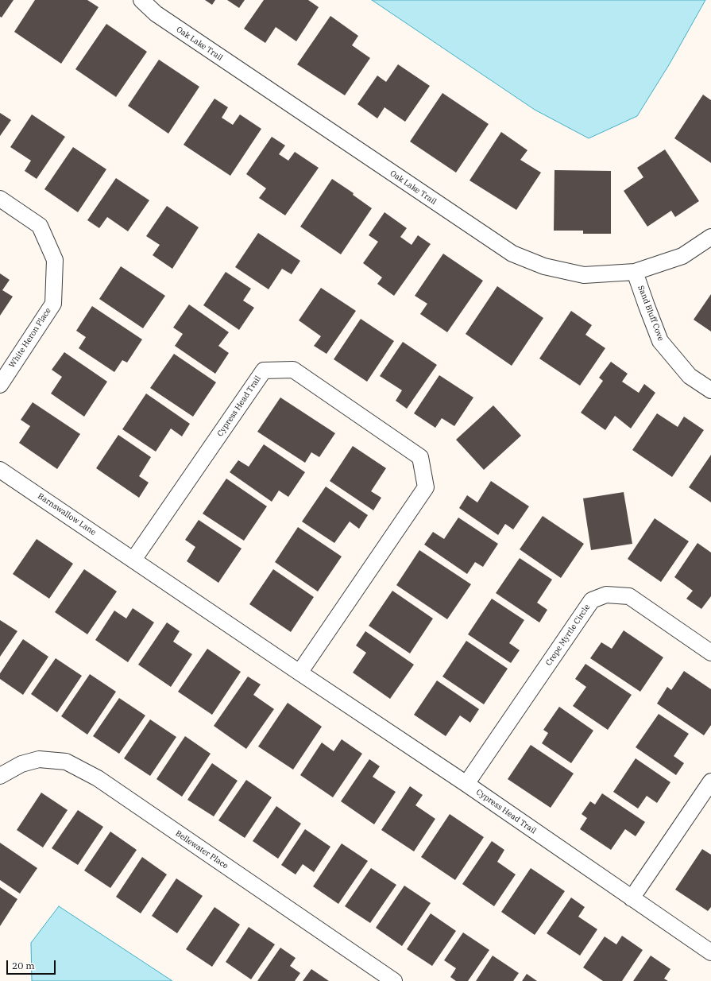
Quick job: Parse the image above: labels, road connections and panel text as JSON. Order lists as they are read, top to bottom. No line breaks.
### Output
{"streets":{"street":["Oak Lake Trail","Sand Bluff Cove","White Heron Place","Cypress Head Trail","Barnswallow Lane","Crepe Myrtle Circle","Bellewater Place"]},"crossings":[["Oak Lake Trail","Sand Bluff Cove"],["Cypress Head Trail","Barnswallow Lane"],["Cypress Head Trail","Crepe Myrtle Circle"]],"scale_bar":"20 m"}
